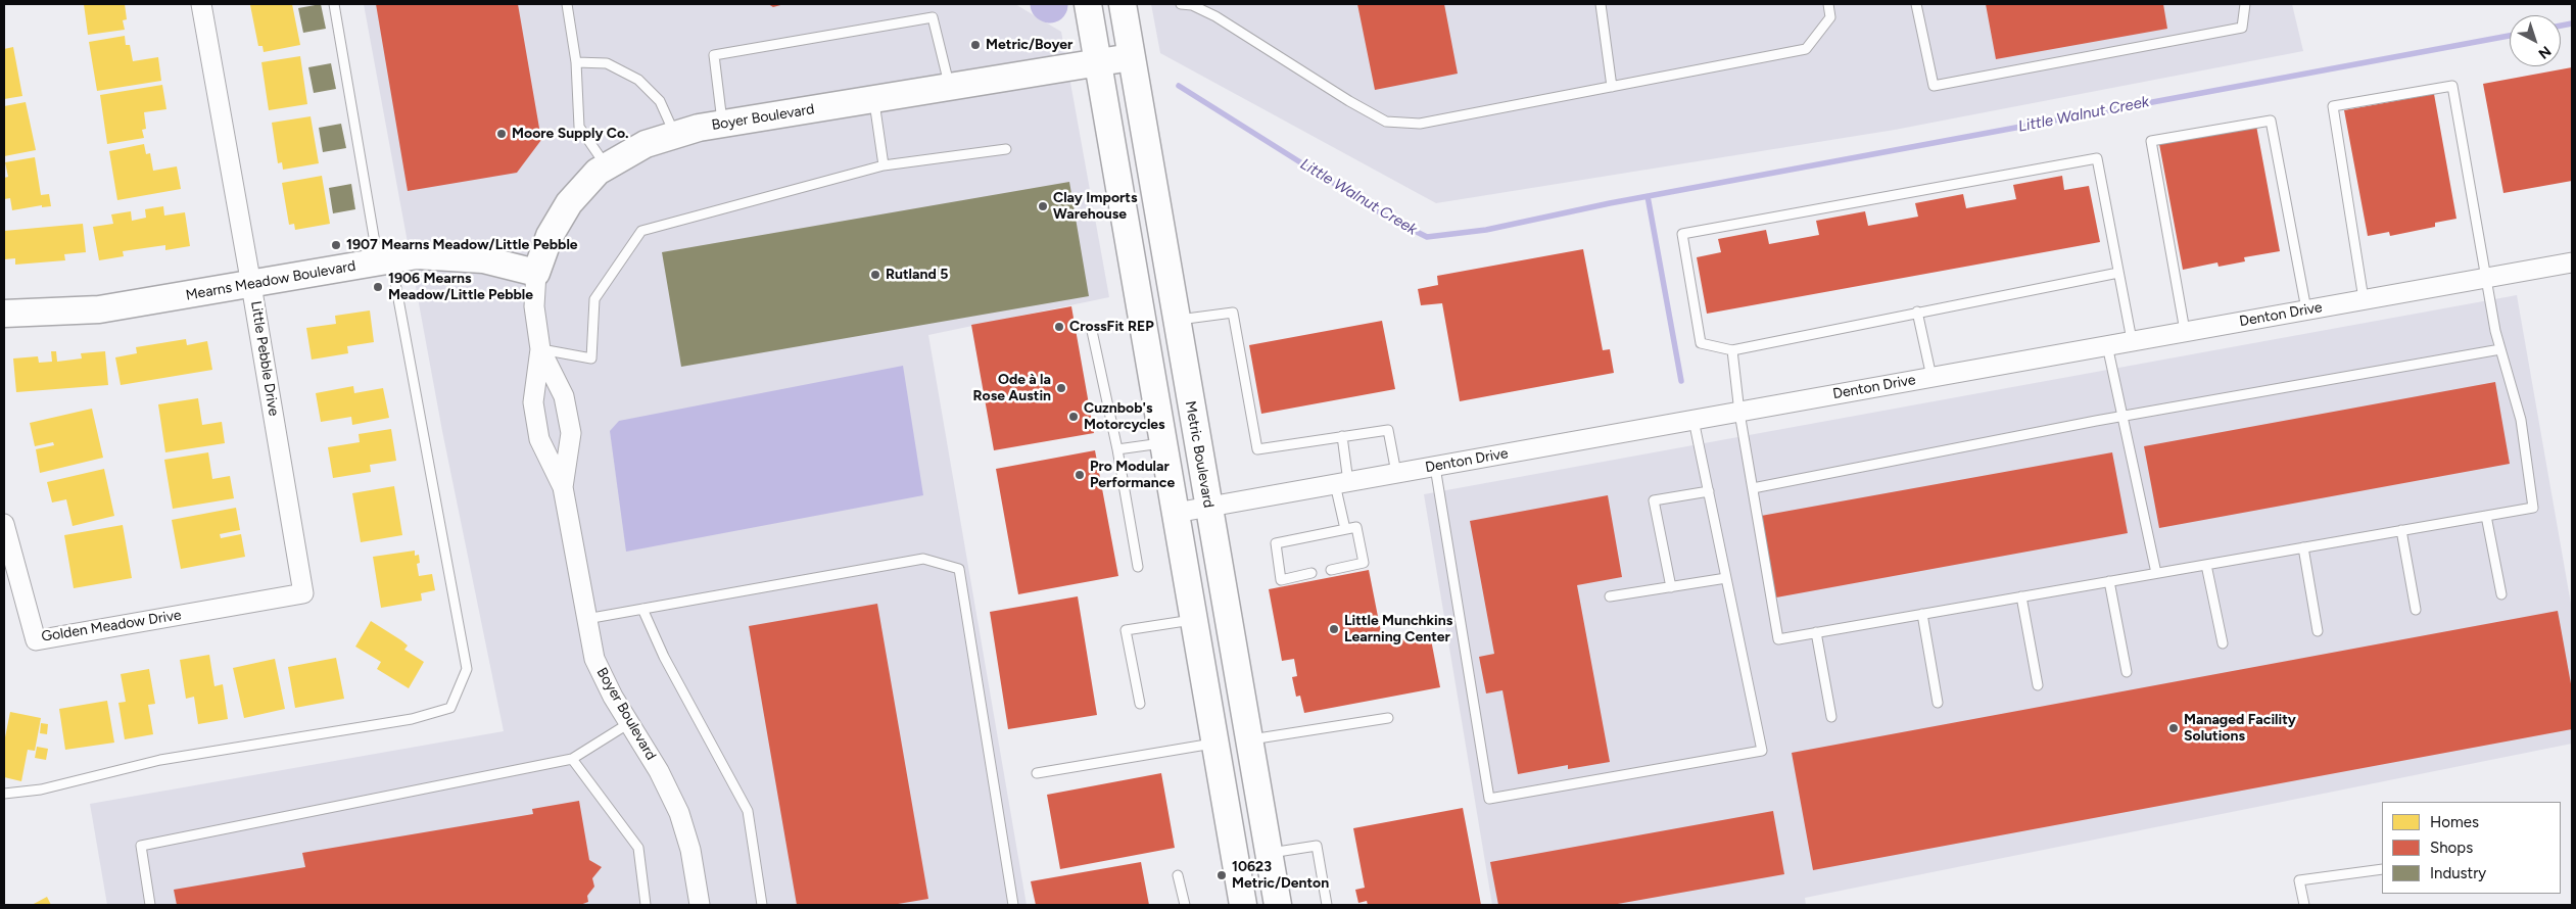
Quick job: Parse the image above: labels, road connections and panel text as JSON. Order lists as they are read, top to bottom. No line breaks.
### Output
{"streets":{"main road":["Boyer Boulevard","Mearns Meadow Boulevard","Metric Boulevard"],"street":["Denton Drive","Little Pebble Drive","Golden Meadow Drive"]},"crossings":[["Boyer Boulevard","Mearns Meadow Boulevard"],["Boyer Boulevard","Metric Boulevard"],["Mearns Meadow Boulevard","Little Pebble Drive"],["Denton Drive","Metric Boulevard"],["Little Pebble Drive","Golden Meadow Drive"]],"water":["Little Walnut Creek"],"places":["Metric/Boyer","Moore Supply Co.","Clay Imports Warehouse","1907 Mearns Meadow/Little Pebble","Rutland 5","1906 Mearns Meadow/Little Pebble","CrossFit REP","Ode à la Rose Austin","Cuznbob's Motorcycles","Pro Modular Performance","Little Munchkins Learning Center","Managed Facility Solutions","10623 Metric/Denton"],"legend":["Homes","Shops","Industry"],"north":"bottom right"}
